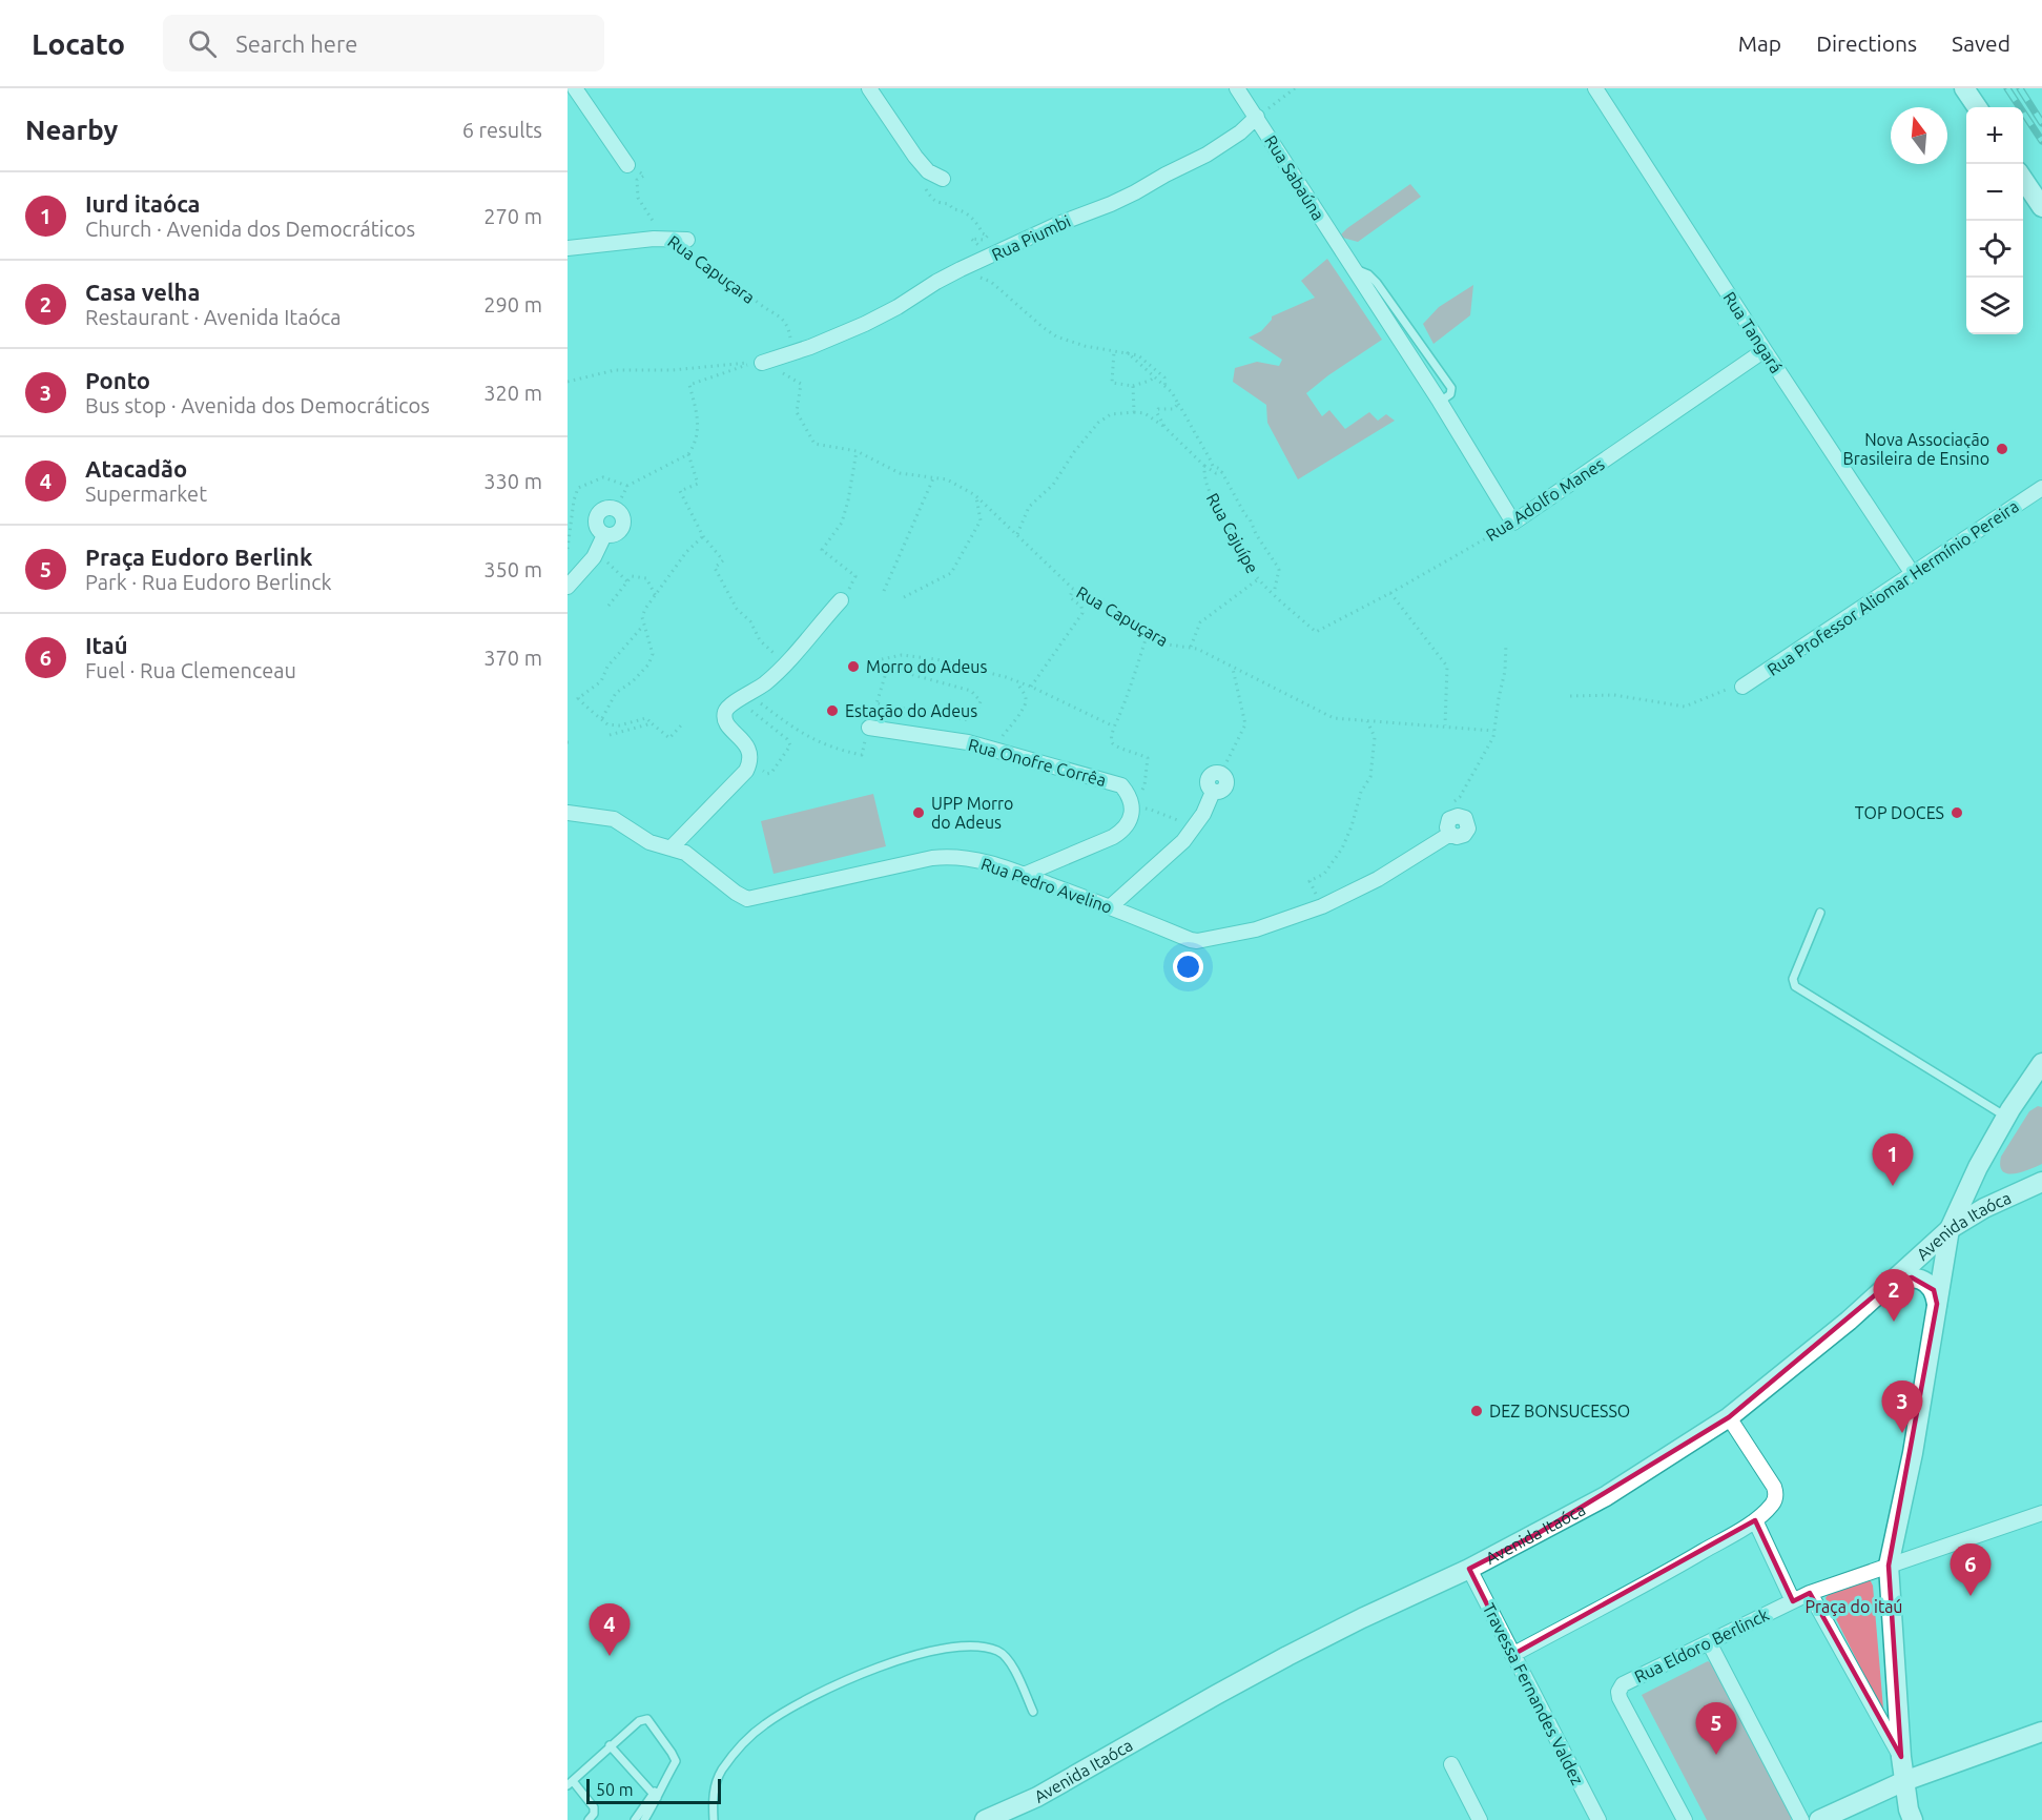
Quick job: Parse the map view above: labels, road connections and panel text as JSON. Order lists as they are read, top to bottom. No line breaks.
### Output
{"streets":{"main road":["Avenida Itaóca"],"street":["Rua Sabaúna","Rua Piumbi","Rua Tangará","Rua Adolfo Manes","Rua Professor Aliomar Hermínio Pereira","Rua Onofre Corrêa","Rua Pedro Avelino","Rua Eldoro Berlinck","Travessa Fernandes Valdez"],"path":["Rua Capuçara","Rua Cajuípe"]},"crossings":[["Rua Sabaúna","Rua Piumbi"],["Rua Sabaúna","Rua Adolfo Manes"],["Rua Piumbi","Rua Capuçara"],["Rua Piumbi","Rua Cajuípe"],["Rua Tangará","Rua Adolfo Manes"],["Rua Tangará","Rua Professor Aliomar Hermínio Pereira"],["Rua Adolfo Manes","Rua Cajuípe"],["Avenida Itaóca","Travessa Fernandes Valdez"]],"parks":["Praça do itaú"],"places":["Nova Associação Brasileira de Ensino","Morro do Adeus","Estação do Adeus","UPP Morro do Adeus","TOP DOCES","DEZ BONSUCESSO"],"scale_bar":"50 m","north":"top","page":{"header":"Locato","search":"Search here","nav":["Map","Directions","Saved"],"heading":["Nearby","6 results"],"map_buttons":["+","−"],"list":[{"mark":"1","name":"Iurd itaóca","note":"Church · Avenida dos Democráticos","value":"270 m"},{"mark":"2","name":"Casa velha","note":"Restaurant · Avenida Itaóca","value":"290 m"},{"mark":"3","name":"Ponto","note":"Bus stop · Avenida dos Democráticos","value":"320 m"},{"mark":"4","name":"Atacadão","note":"Supermarket","value":"330 m"},{"mark":"5","name":"Praça Eudoro Berlink","note":"Park · Rua Eudoro Berlinck","value":"350 m"},{"mark":"6","name":"Itaú","note":"Fuel · Rua Clemenceau","value":"370 m"}],"pins":["1","2","3","6","4","5"],"scale":"50 m"}}
